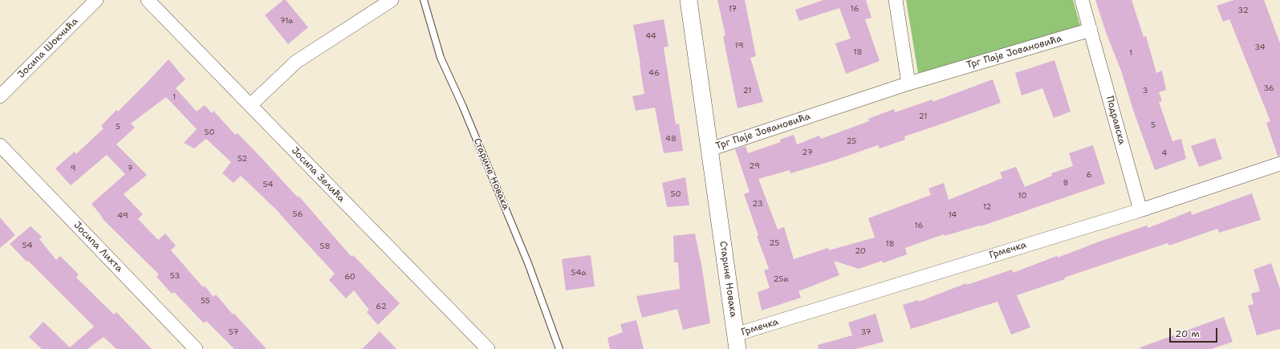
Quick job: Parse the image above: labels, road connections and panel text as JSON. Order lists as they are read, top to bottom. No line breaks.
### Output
{"streets":{"street":["Јосипа Шокчића","Трг Паје Јовановића","Подравска","Старине Новака","Јосипа Зелића","Јосипа Лихта","Грмечка"]},"crossings":[["Трг Паје Јовановића","Подравска"],["Трг Паје Јовановића","Старине Новака"],["Подравска","Грмечка"],["Старине Новака","Грмечка"]],"house_numbers":["17","16","32","71a","44","19","34","18","1","46","36","21","3","1","21","5","5","50","48","25","27","4","52","29","9","7","6","8","54","50","10","23","12","56","14","49","16","25","18","54","58","20","54a","53","60","25a","55","62","57","37"],"scale_bar":"20 m"}
